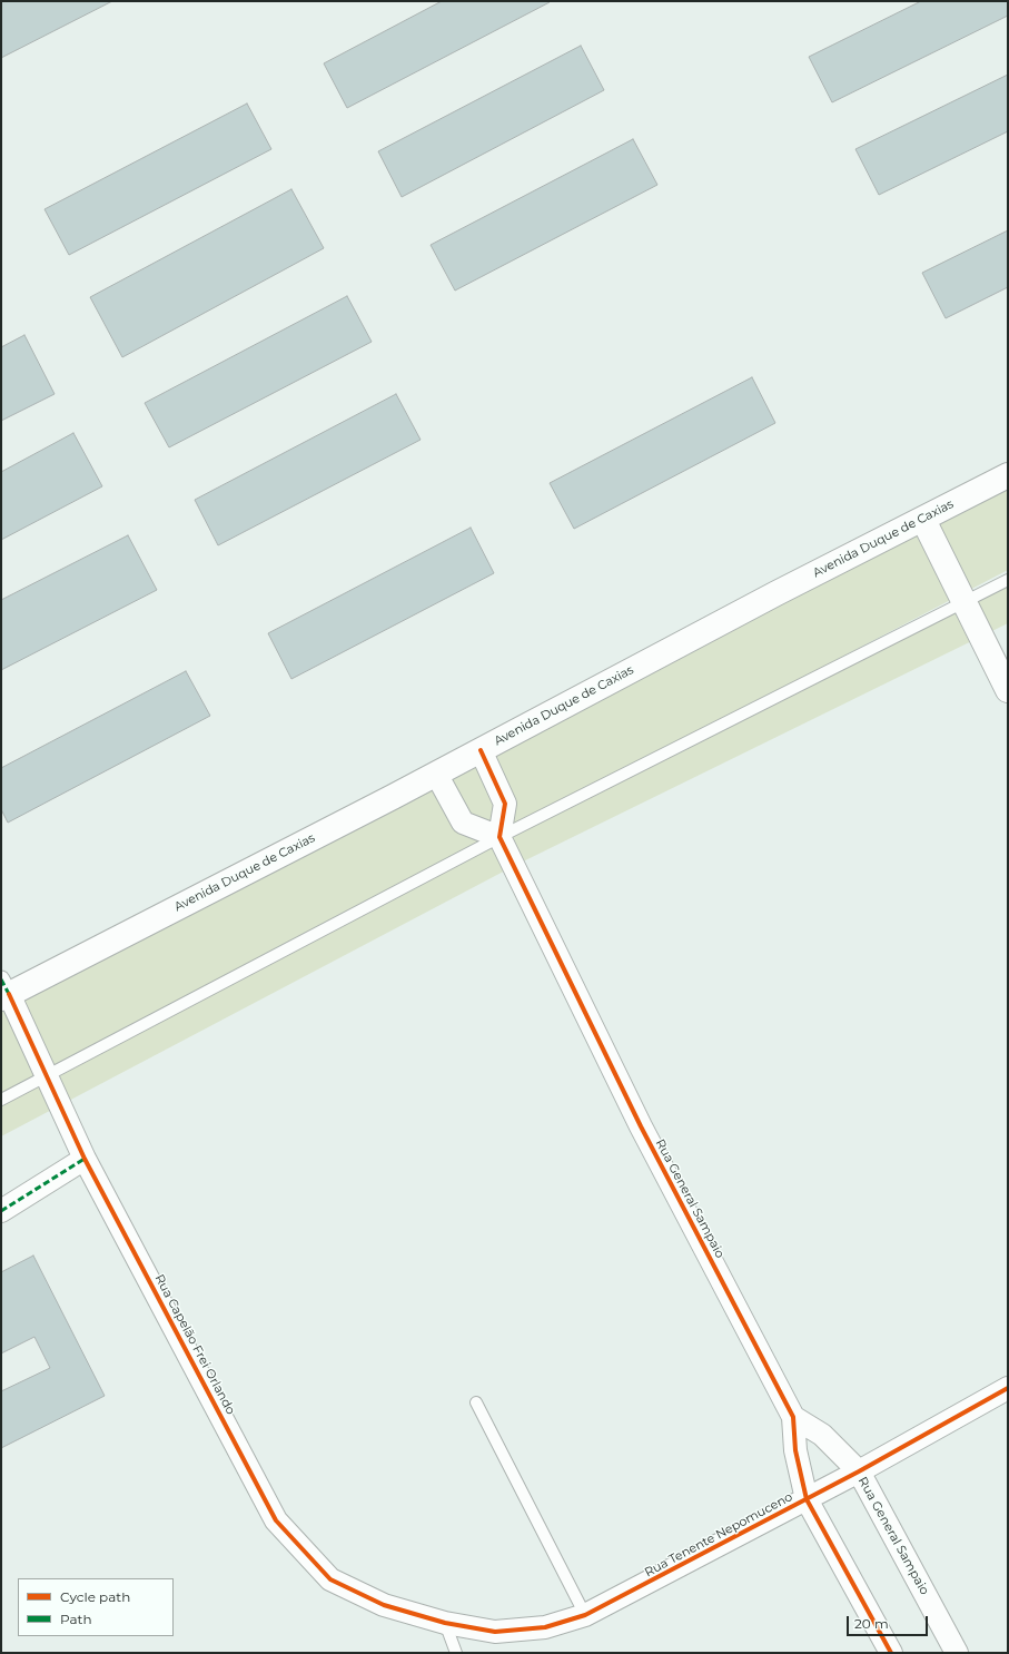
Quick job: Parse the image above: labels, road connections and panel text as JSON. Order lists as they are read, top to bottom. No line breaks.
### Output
{"streets":{"main road":["Avenida Duque de Caxias"],"street":["Rua General Sampaio","Rua Capelão Frei Orlando","Rua Tenente Nepomuceno"]},"crossings":[["Avenida Duque de Caxias","Rua Capelão Frei Orlando"],["Rua General Sampaio","Rua Tenente Nepomuceno"],["Rua Capelão Frei Orlando","Rua Tenente Nepomuceno"]],"legend":["Cycle path","Path"],"scale_bar":"20 m"}
